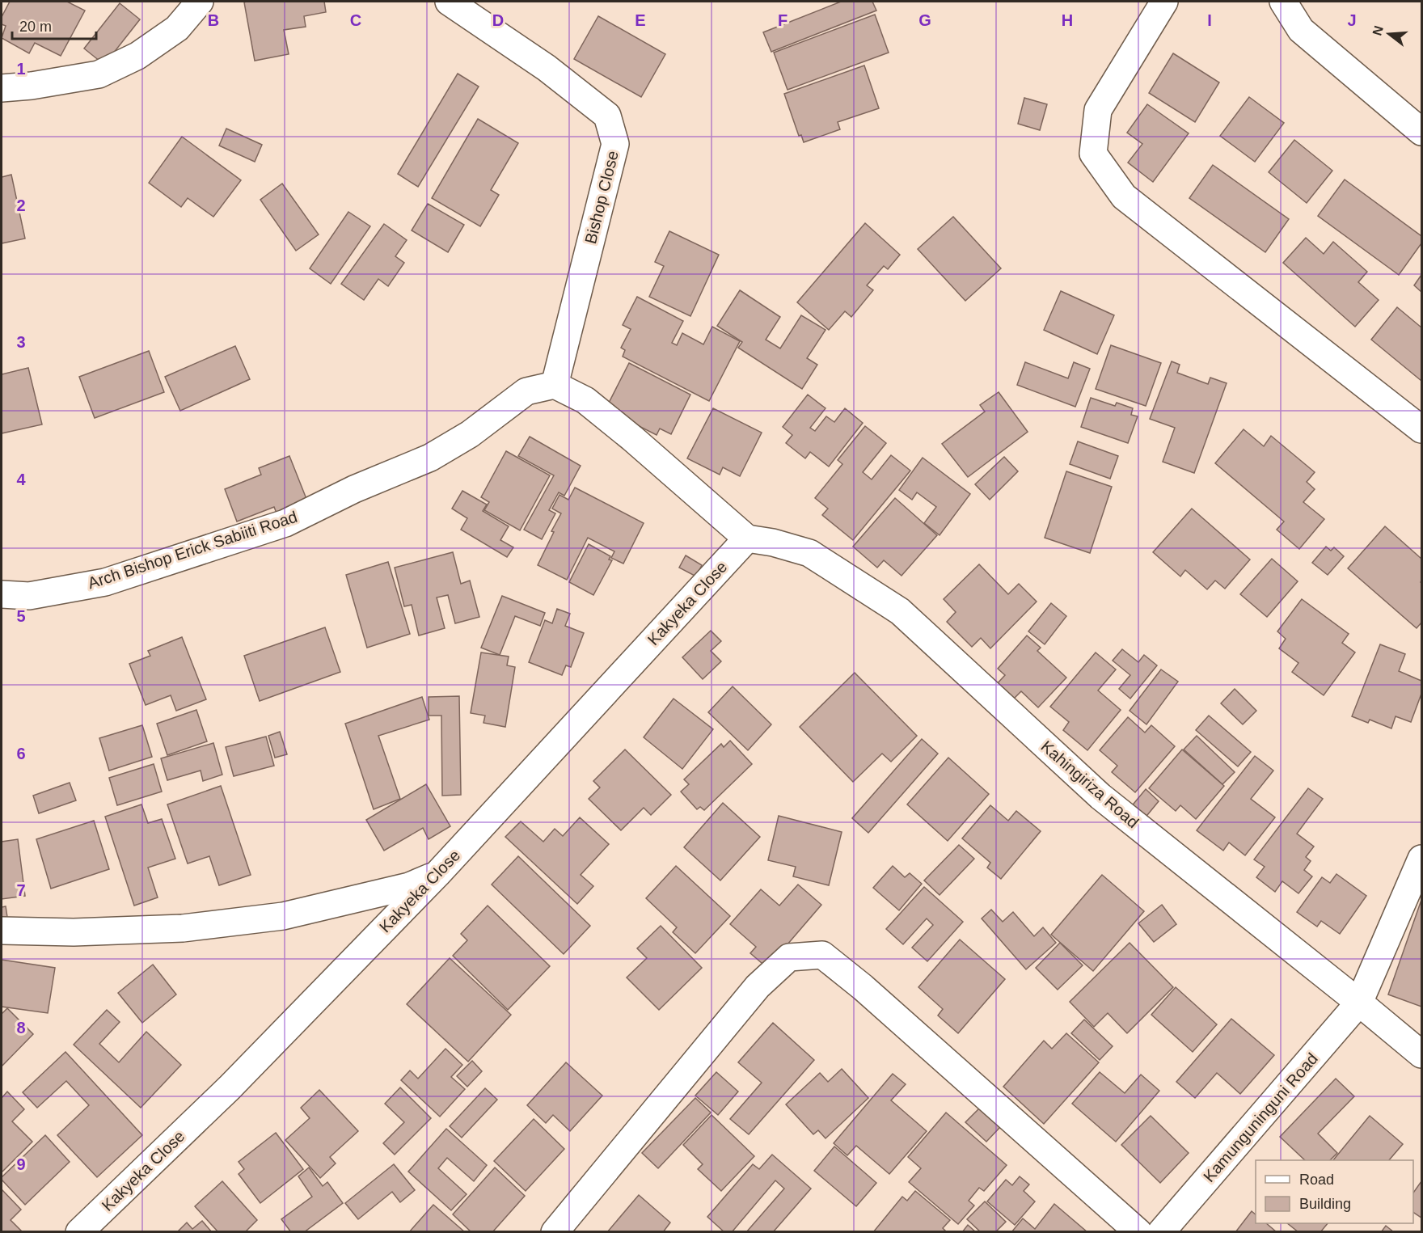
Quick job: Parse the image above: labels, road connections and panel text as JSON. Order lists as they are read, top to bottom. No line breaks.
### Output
{"streets":{"street":["Bishop Close","Arch Bishop Erick Sabiiti Road","Kakyeka Close","Kahingiriza Road","Kamunguninguni Road"]},"crossings":[["Bishop Close","Arch Bishop Erick Sabiiti Road"],["Kakyeka Close","Kahingiriza Road"],["Kahingiriza Road","Kamunguninguni Road"]],"legend":["Road","Building"],"scale_bar":"20 m","north":"left","grid":{"columns":["B","C","D","E","F","G","H","I","J"],"rows":["1","2","3","4","5","6","7","8","9"]}}
